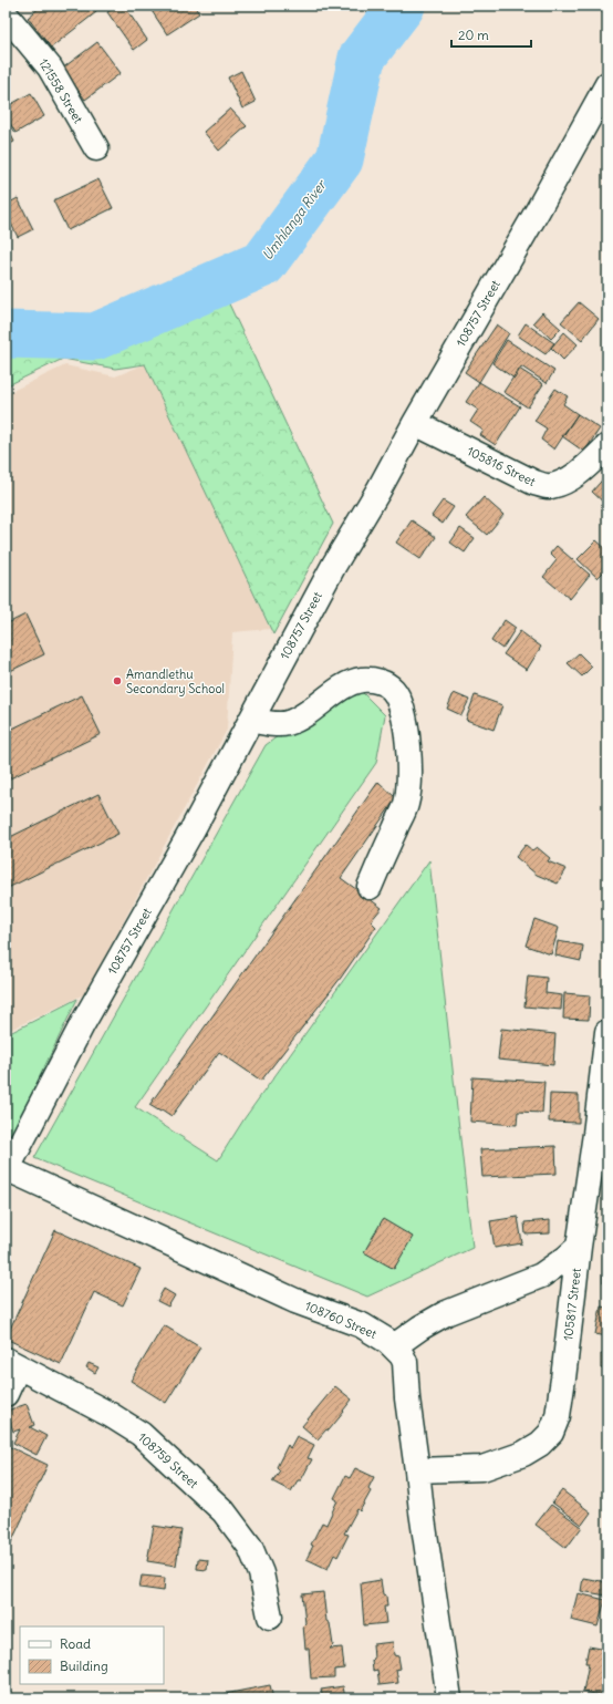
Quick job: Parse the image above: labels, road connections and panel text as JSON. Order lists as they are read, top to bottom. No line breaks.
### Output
{"streets":{"street":["121558 Street","108757 Street","105816 Street","105817 Street","108760 Street","108759 Street"]},"crossings":[["108757 Street","105816 Street"],["108757 Street","108760 Street"],["105817 Street","108760 Street"]],"water":["Umhlanga River"],"places":["Amandlethu Secondary School"],"legend":["Road","Building"],"scale_bar":"20 m"}
